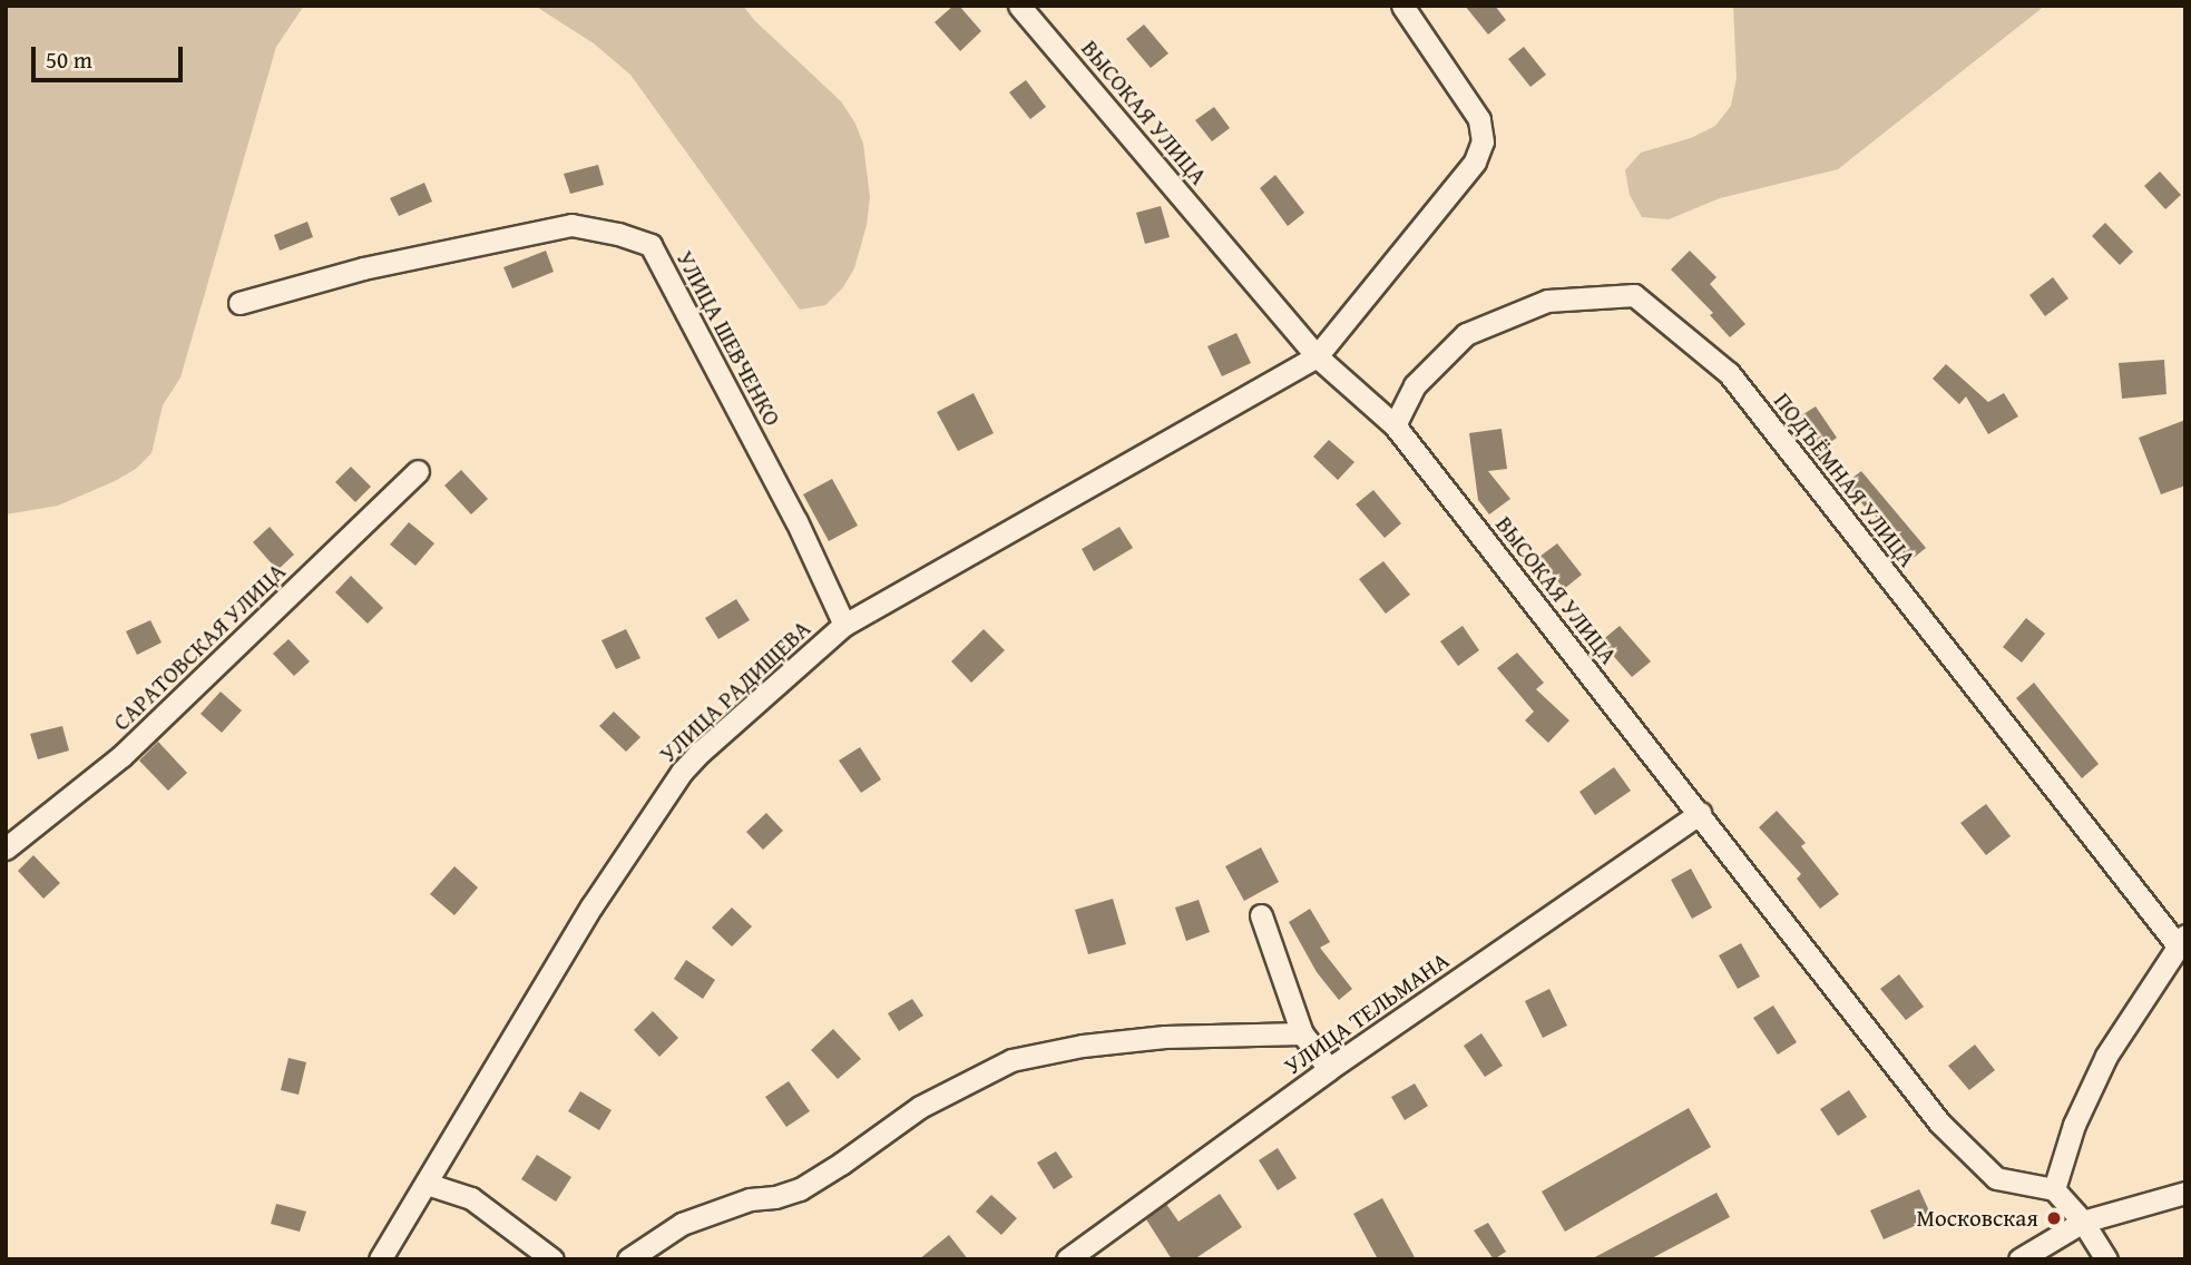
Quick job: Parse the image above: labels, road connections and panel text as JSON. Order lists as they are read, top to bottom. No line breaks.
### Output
{"streets":{"street":["ВЫСОКАЯ УЛИЦА","УЛИЦА ШЕВЧЕНКО","ПОДЪЁМНАЯ УЛИЦА","САРАТОВСКАЯ УЛИЦА","УЛИЦА РАДИЩЕВА","УЛИЦА ТЕЛЬМАНА"]},"crossings":[["ВЫСОКАЯ УЛИЦА","ПОДЪЁМНАЯ УЛИЦА"],["ВЫСОКАЯ УЛИЦА","УЛИЦА РАДИЩЕВА"],["ВЫСОКАЯ УЛИЦА","УЛИЦА ТЕЛЬМАНА"],["УЛИЦА ШЕВЧЕНКО","УЛИЦА РАДИЩЕВА"]],"places":["Московская"],"scale_bar":"50 m"}
